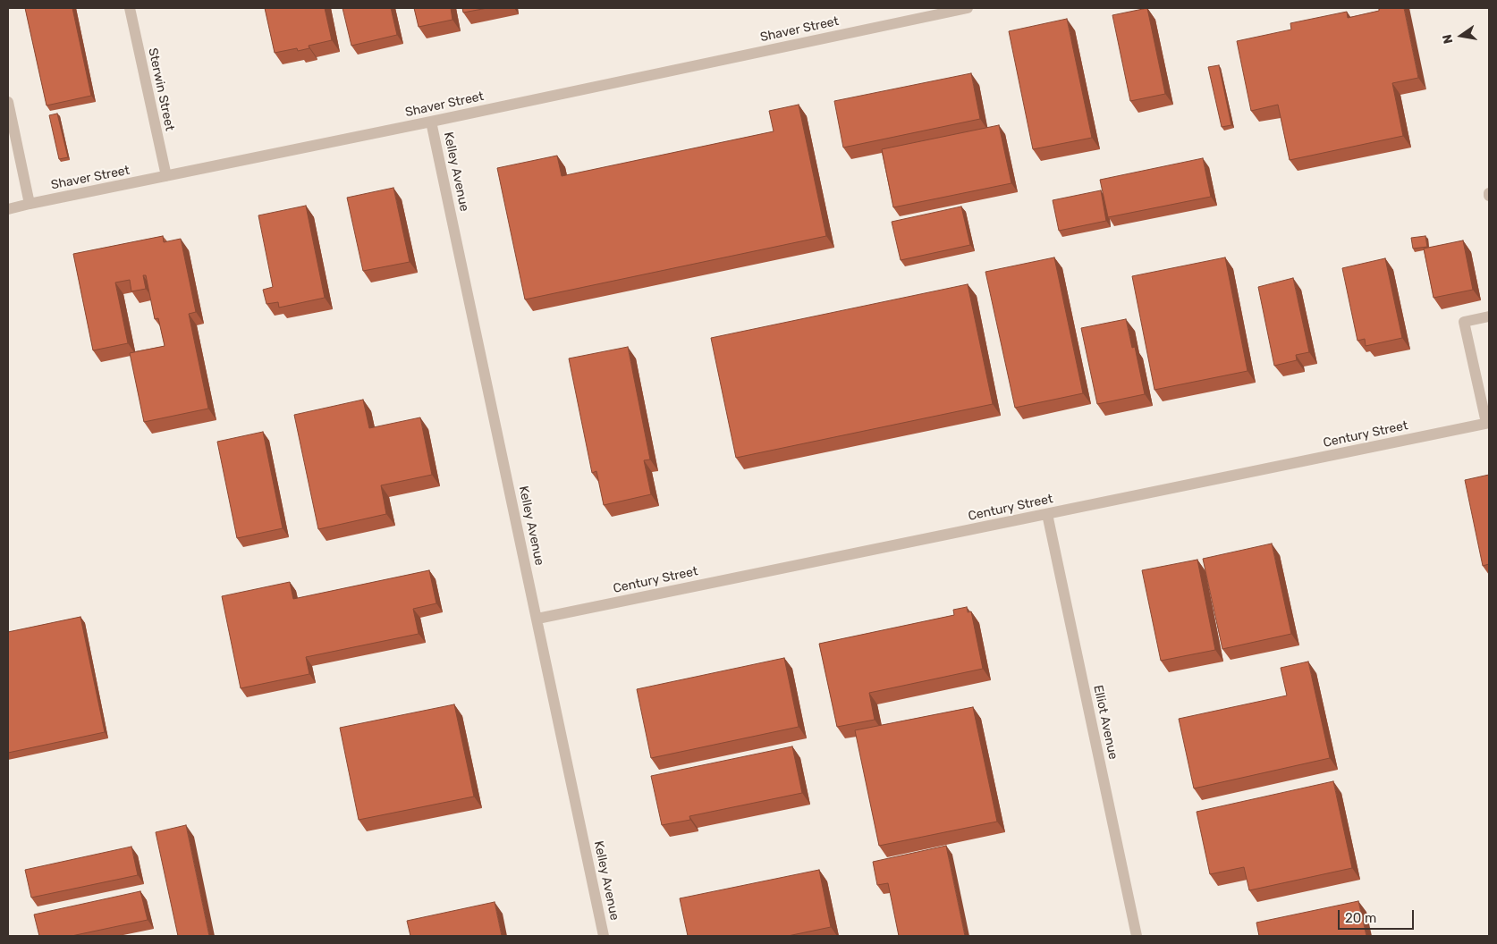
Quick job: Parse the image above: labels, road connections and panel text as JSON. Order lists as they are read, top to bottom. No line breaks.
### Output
{"streets":{"street":["Shaver Street","Sterwin Street","Kelley Avenue","Century Street","Elliot Avenue"]},"crossings":[["Shaver Street","Sterwin Street"],["Shaver Street","Kelley Avenue"],["Kelley Avenue","Century Street"],["Century Street","Elliot Avenue"]],"scale_bar":"20 m","north":"left"}
